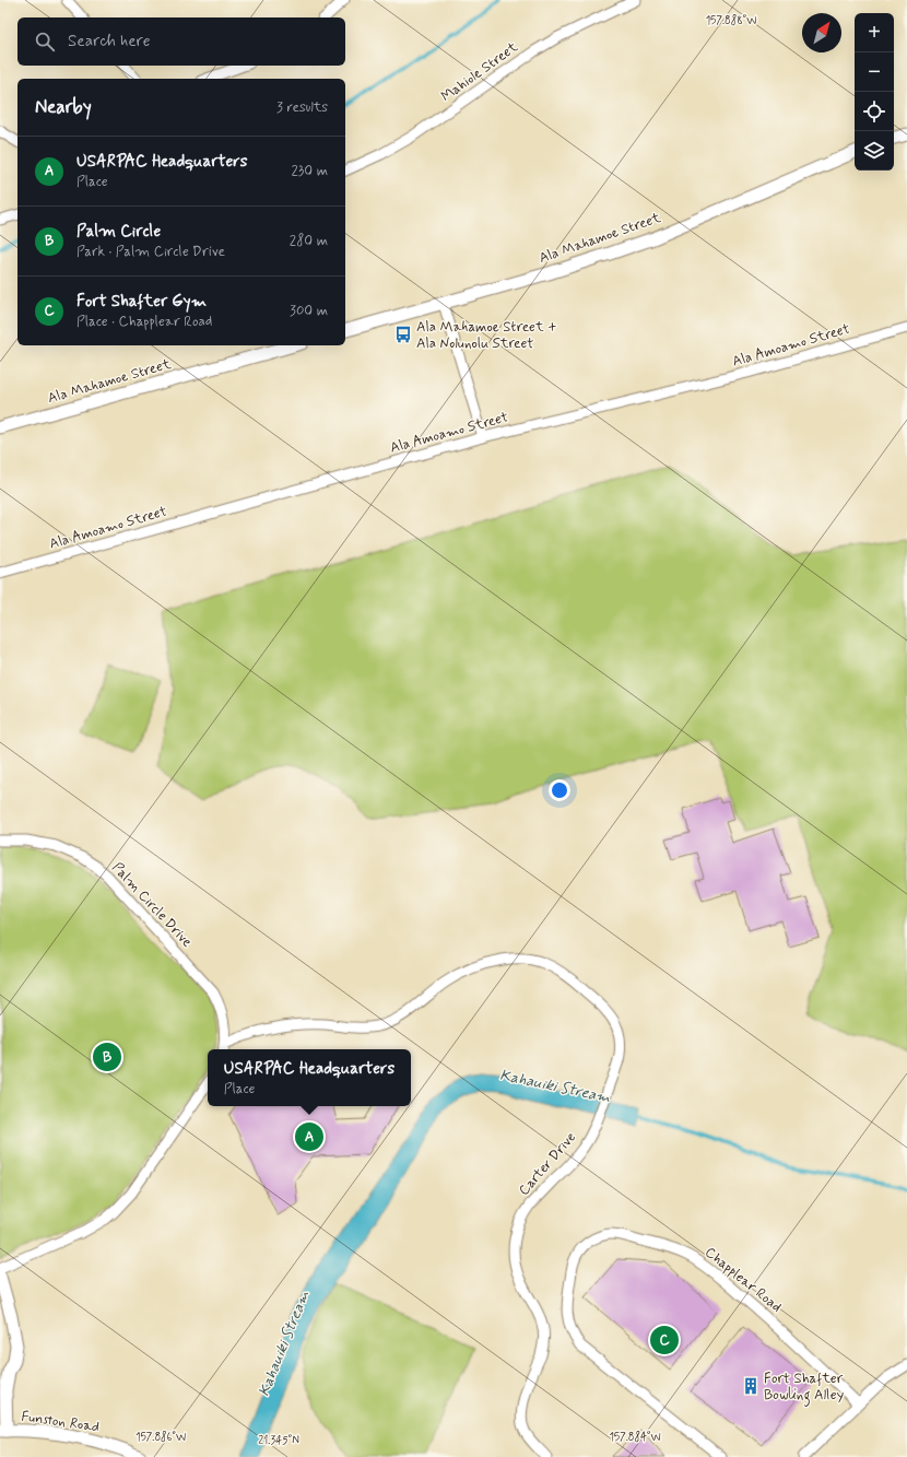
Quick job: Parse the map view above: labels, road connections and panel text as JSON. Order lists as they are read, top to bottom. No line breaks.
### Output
{"streets":{"street":["Mahiole Street","Ala Mahamoe Street","Ala Amoamo Street","Palm Circle Drive","Carter Drive","Chapplear Road","Funston Road"]},"crossings":[["Palm Circle Drive","Carter Drive"]],"water":["Kahauiki Stream"],"places":{"bus stop":["Ala Mahamoe Street + Ala Nolunolu Street"],"building":["Fort Shafter Bowling Alley"]},"north":"top right","page":{"map_buttons":["+","−"],"search":"Search here","heading":["Nearby","3 results"],"list":[{"mark":"A","name":"USARPAC Headquarters","note":"Place","value":"230 m"},{"mark":"B","name":"Palm Circle","note":"Park · Palm Circle Drive","value":"280 m"},{"mark":"C","name":"Fort Shafter Gym","note":"Place · Chapplear Road","value":"300 m"}],"pins":["B","A","C"],"popup":["USARPAC Headquarters","Place"]},"coordinates":["157.888°W","157.886°W","157.884°W","21.345°N"]}
